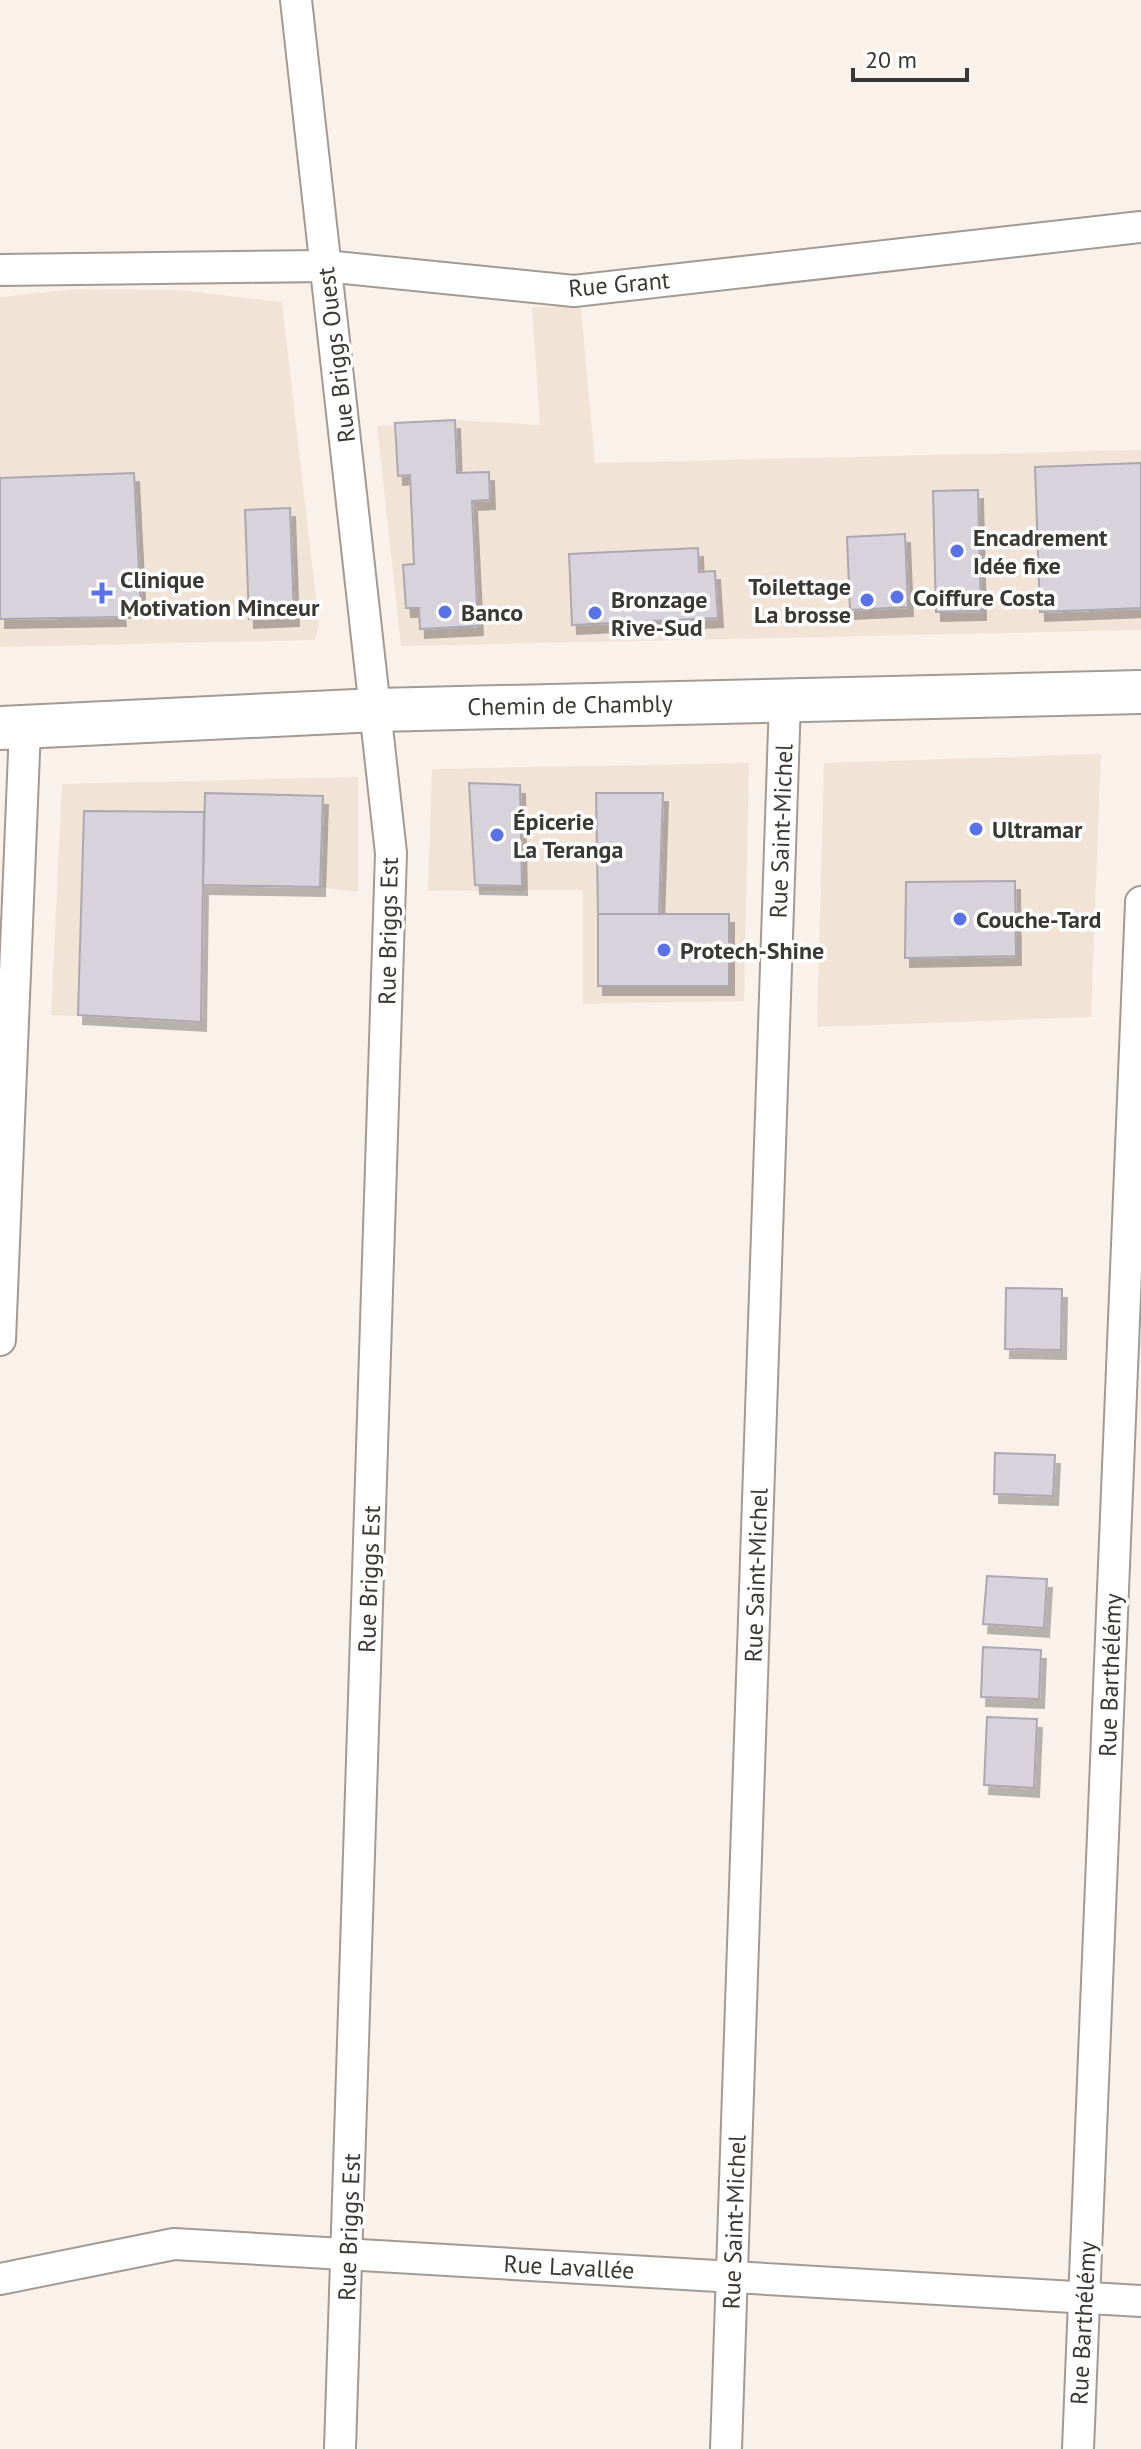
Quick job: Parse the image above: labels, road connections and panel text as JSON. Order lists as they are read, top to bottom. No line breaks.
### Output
{"streets":{"main road":["Chemin de Chambly"],"street":["Rue Grant","Rue Briggs Ouest","Rue Saint-Michel","Rue Briggs Est","Rue Barthélémy","Rue Lavallée"]},"crossings":[["Rue Grant","Rue Briggs Ouest"],["Rue Briggs Ouest","Chemin de Chambly"],["Rue Briggs Ouest","Rue Briggs Est"],["Chemin de Chambly","Rue Saint-Michel"],["Chemin de Chambly","Rue Briggs Est"],["Rue Saint-Michel","Rue Lavallée"],["Rue Briggs Est","Rue Lavallée"],["Rue Barthélémy","Rue Lavallée"]],"places":{"other":["Encadrement Idée fixe","Coiffure Costa","Toilettage La brosse","Banco","Bronzage Rive-Sud","Ultramar","Épicerie La Teranga","Couche-Tard","Protech-Shine"],"health":["Clinique Motivation Minceur"]},"scale_bar":"20 m"}
